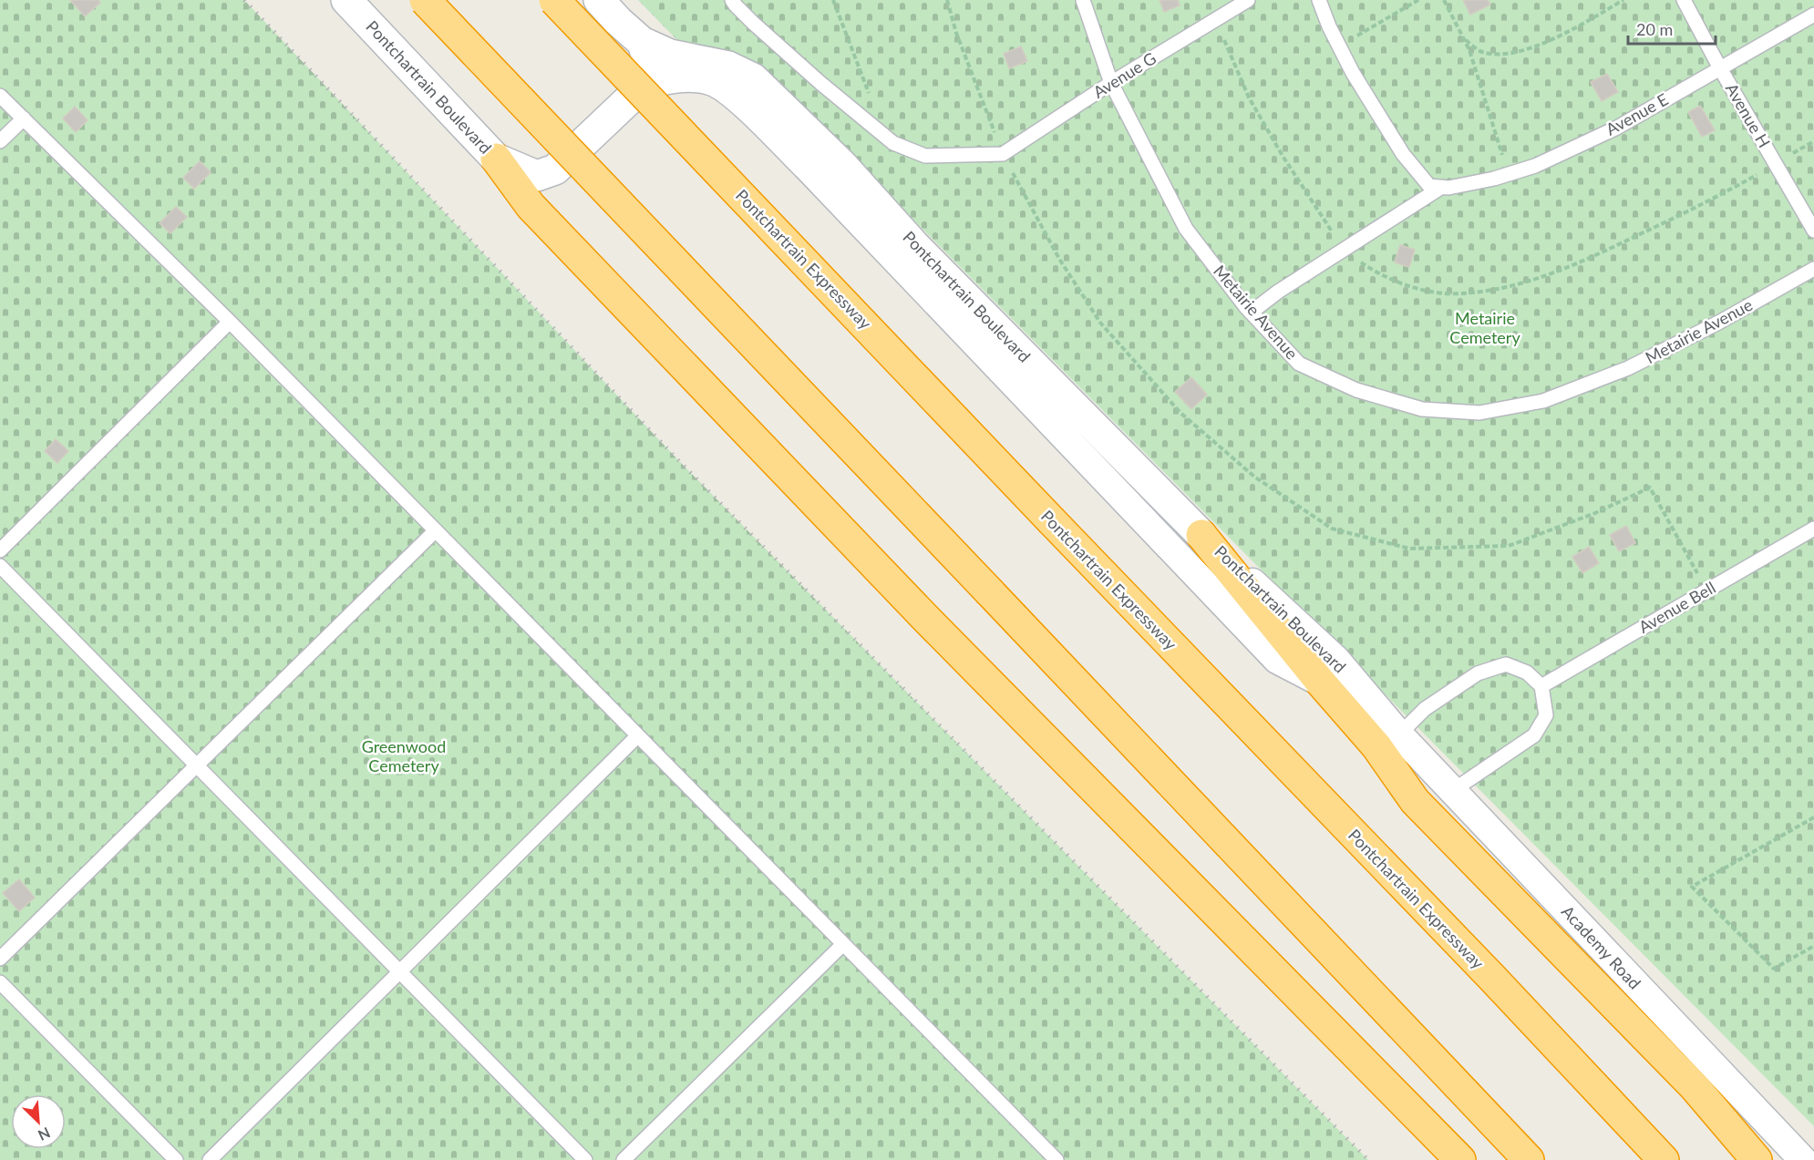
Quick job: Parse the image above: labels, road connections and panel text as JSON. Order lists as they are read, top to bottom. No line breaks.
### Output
{"streets":{"highway":["Pontchartrain Expressway"],"street":["Pontchartrain Boulevard","Academy Road"],"lane":["Avenue G","Avenue E","Avenue H","Metairie Avenue","Avenue Bell"]},"crossings":[["Avenue G","Metairie Avenue"],["Pontchartrain Boulevard","Academy Road"],["Avenue E","Avenue H"],["Avenue E","Metairie Avenue"]],"parks":["Metairie Cemetery","Greenwood Cemetery"],"scale_bar":"20 m","north":"bottom right"}
